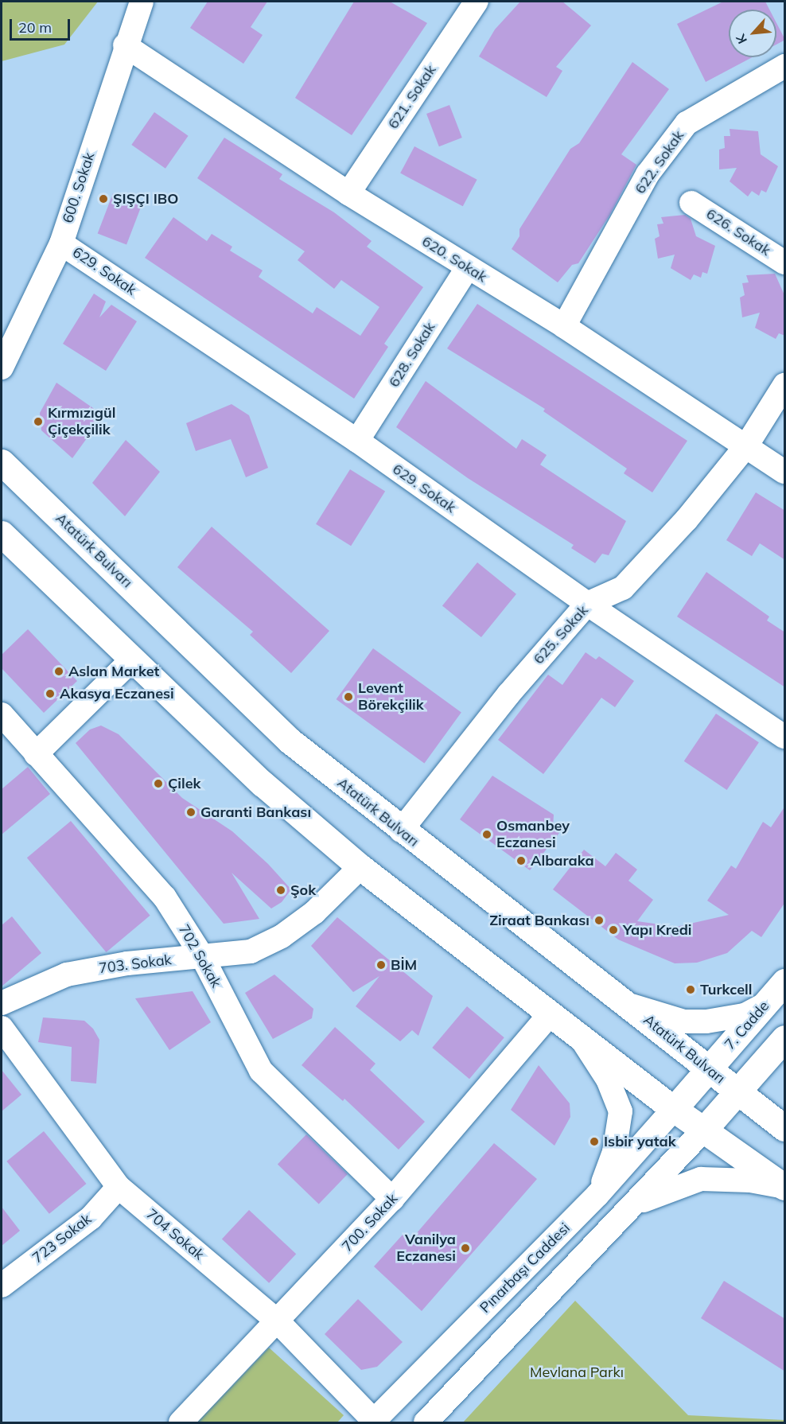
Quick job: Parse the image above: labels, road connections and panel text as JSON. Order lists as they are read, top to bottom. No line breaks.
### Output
{"streets":{"main road":["Atatürk Bulvarı","7. Cadde"],"street":["621. Sokak","622. Sokak","600. Sokak","626. Sokak","620. Sokak","629. Sokak","628. Sokak","625. Sokak","702 Sokak","703. Sokak","700. Sokak","704 Sokak","723 Sokak","Pınarbaşı Caddesi"]},"crossings":[["621. Sokak","620. Sokak"],["622. Sokak","620. Sokak"],["600. Sokak","620. Sokak"],["600. Sokak","629. Sokak"],["620. Sokak","628. Sokak"],["620. Sokak","625. Sokak"],["629. Sokak","628. Sokak"],["629. Sokak","625. Sokak"],["Atatürk Bulvarı","625. Sokak"],["Atatürk Bulvarı","7. Cadde"],["702 Sokak","703. Sokak"],["702 Sokak","700. Sokak"],["7. Cadde","Pınarbaşı Caddesi"],["700. Sokak","704 Sokak"],["704 Sokak","723 Sokak"],["704 Sokak","Pınarbaşı Caddesi"]],"parks":["Mevlana Parkı"],"places":["ŞIŞÇI IBO","Kırmızıgül Çiçekçilik","Aslan Market","Akasya Eczanesi","Levent Börekçilik","Çilek","Garanti Bankası","Osmanbey Eczanesi","Albaraka","Şok","Ziraat Bankası","Yapı Kredi","BİM","Turkcell","Isbir yatak","Vanilya Eczanesi"],"scale_bar":"20 m","north":"bottom left"}
